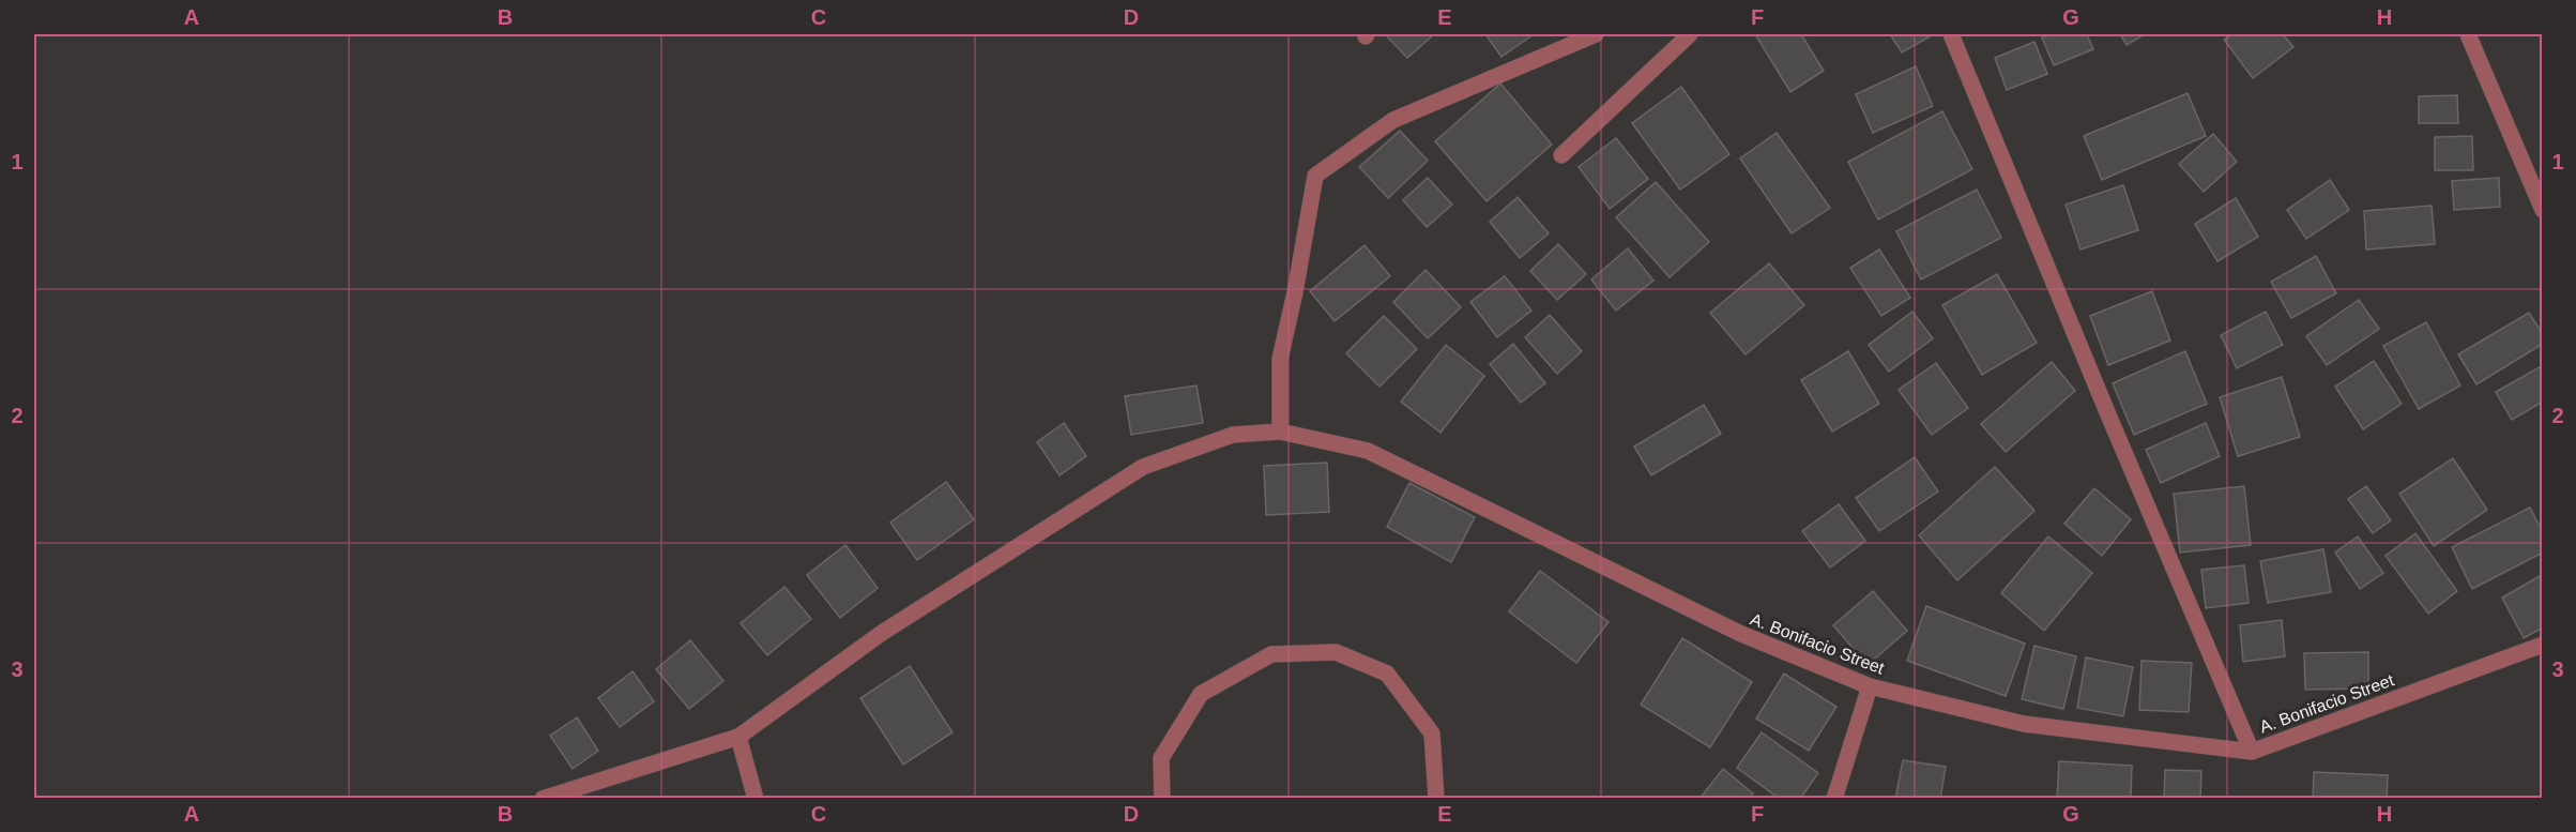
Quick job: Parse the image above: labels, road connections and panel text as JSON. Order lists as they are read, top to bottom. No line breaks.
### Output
{"streets":{"street":["A. Bonifacio Street"]},"grid":{"columns":["A","B","C","D","E","F","G","H"],"rows":["1","2","3"]}}
